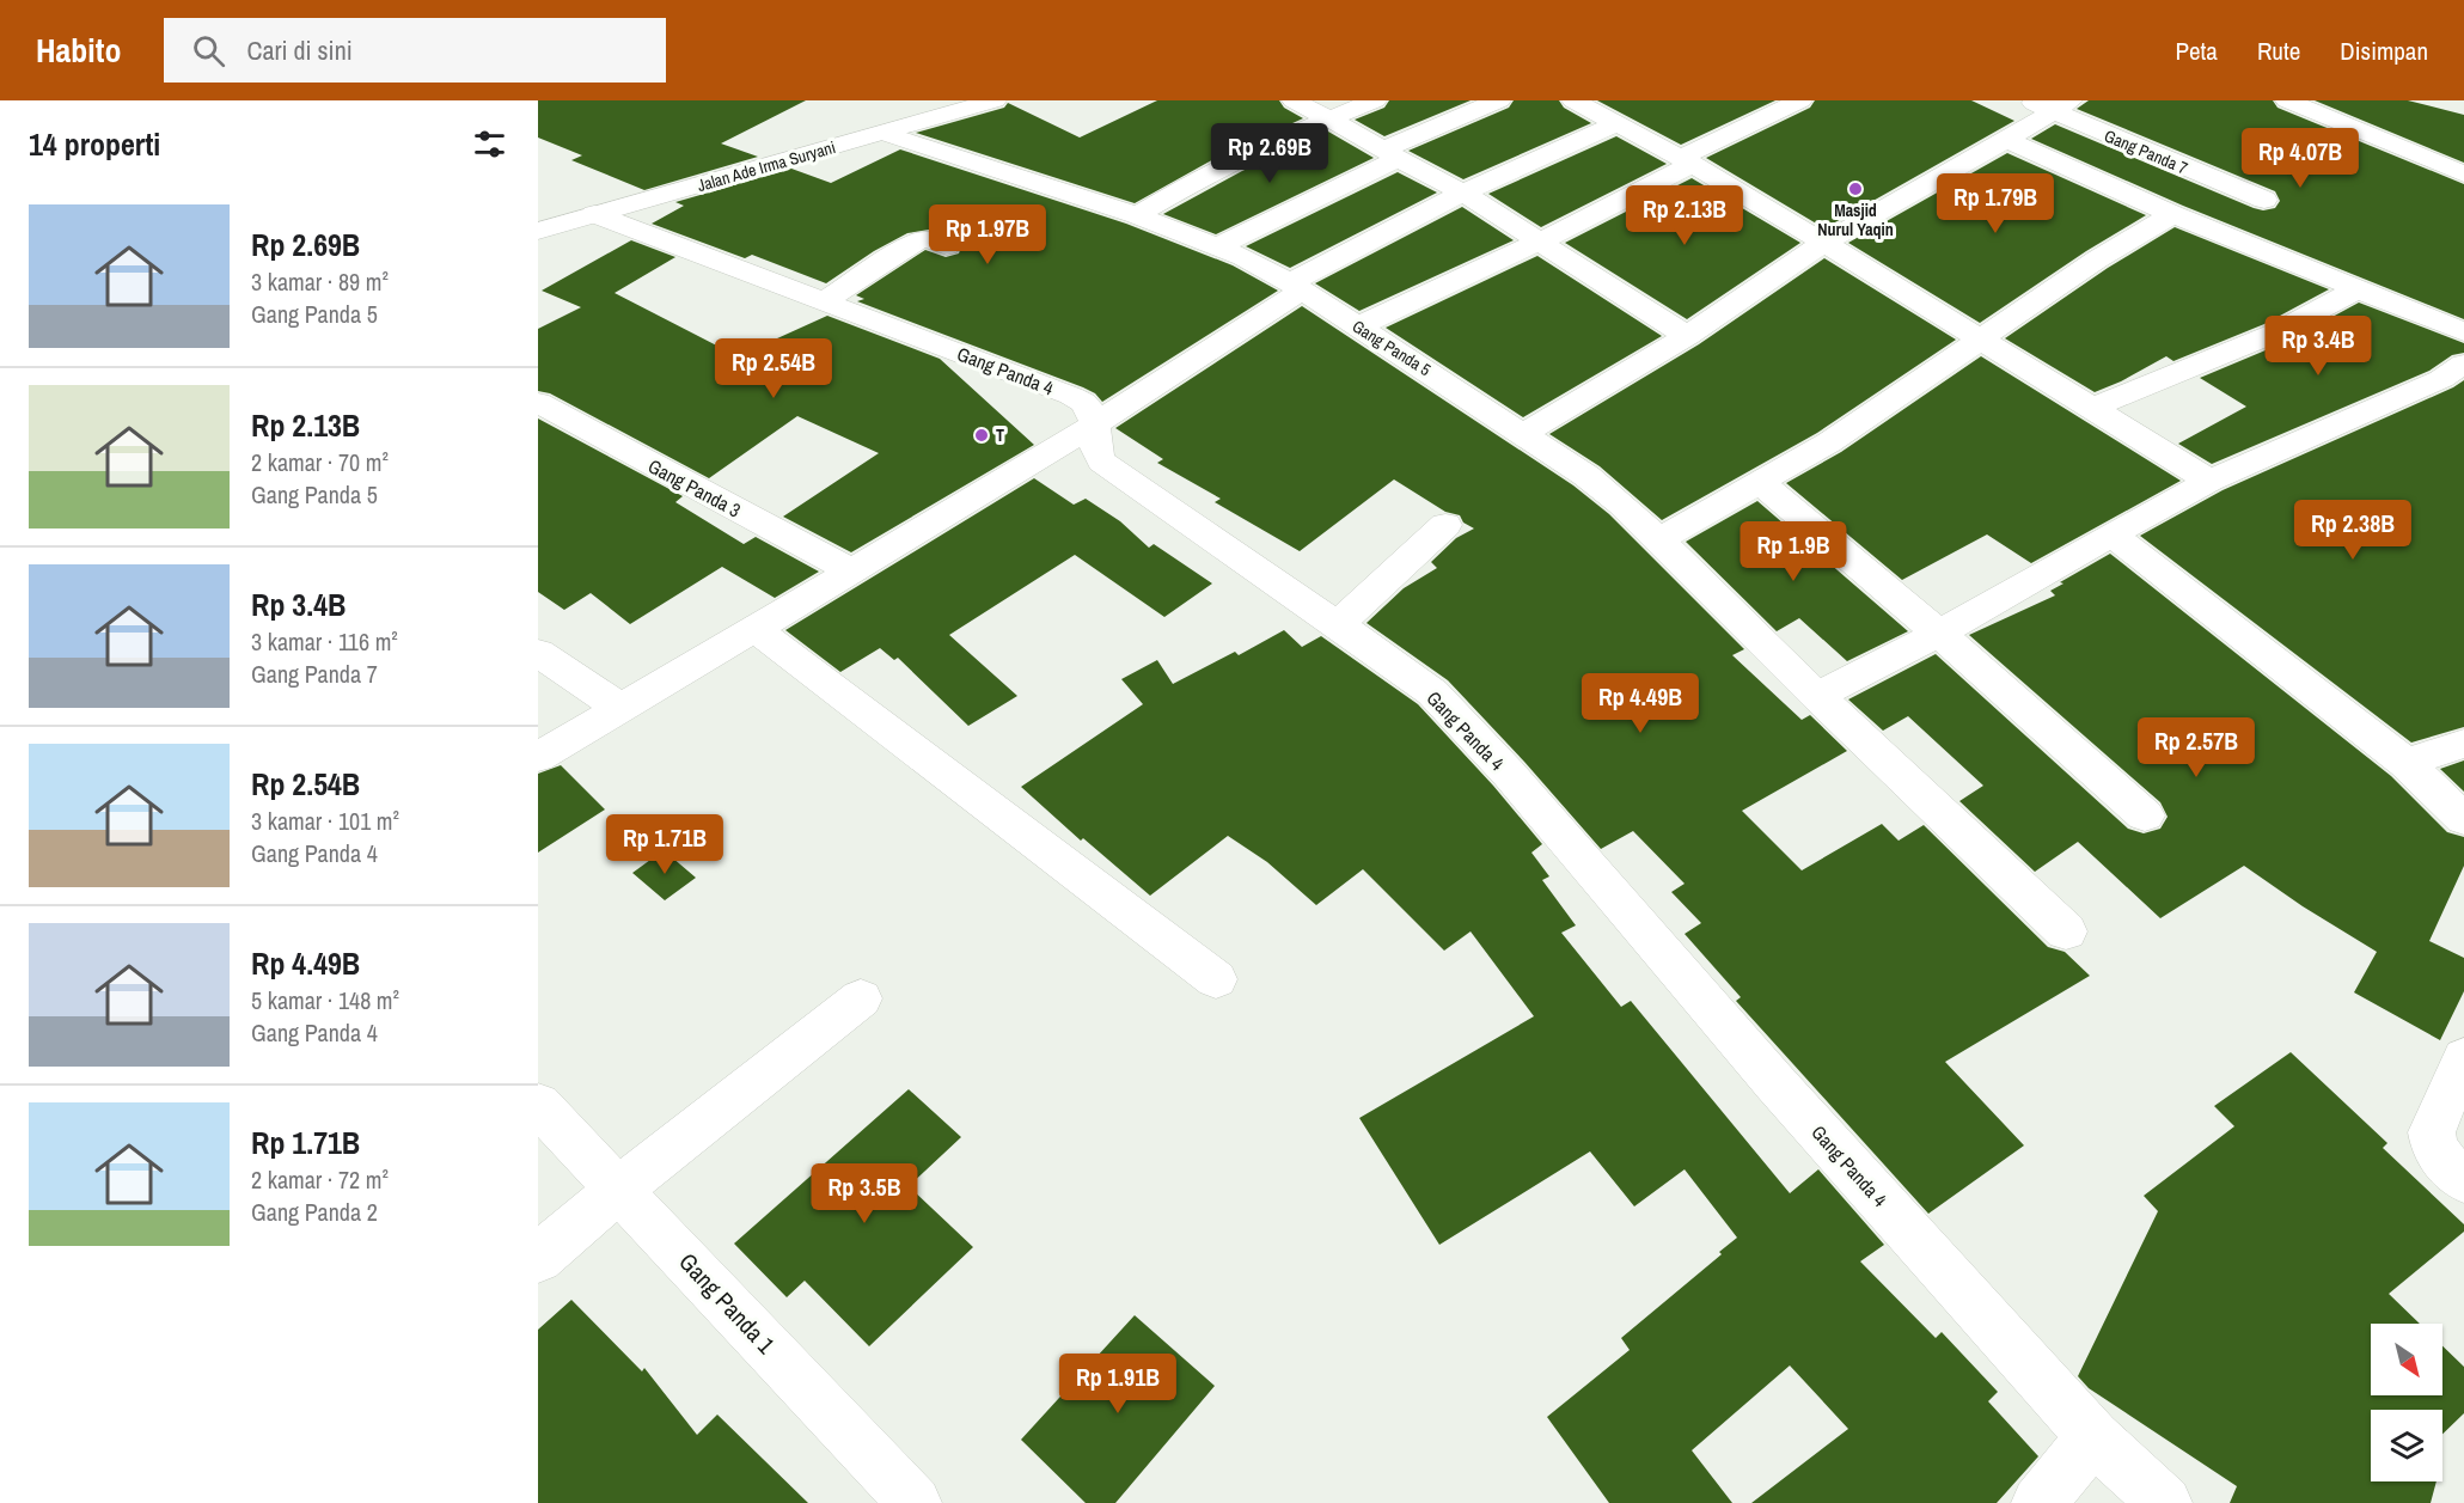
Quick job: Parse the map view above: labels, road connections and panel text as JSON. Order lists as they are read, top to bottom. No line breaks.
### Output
{"streets":{"street":["Gang Panda 7","Jalan Ade Irma Suryani","Gang Panda 5","Gang Panda 4","Gang Panda 3","Gang Panda 1"]},"crossings":[["Jalan Ade Irma Suryani","Gang Panda 5"],["Jalan Ade Irma Suryani","Gang Panda 4"]],"places":["Masjid Nurul Yaqin","T"],"north":"bottom right","page":{"header":"Habito","search":"Cari di sini","nav":["Peta","Rute","Disimpan"],"heading":"14 properti","price":["Rp 2.69B","Rp 4.07B","Rp 1.79B","Rp 2.13B","Rp 1.97B","Rp 3.4B","Rp 2.54B","Rp 2.38B","Rp 1.9B","Rp 4.49B","Rp 2.57B","Rp 1.71B","Rp 3.5B","Rp 1.91B"],"list":[{"name":"Rp 2.69B","note":"3 kamar · 89 m² · Gang Panda 5"},{"name":"Rp 2.13B","note":"2 kamar · 70 m² · Gang Panda 5"},{"name":"Rp 3.4B","note":"3 kamar · 116 m² · Gang Panda 7"},{"name":"Rp 2.54B","note":"3 kamar · 101 m² · Gang Panda 4"},{"name":"Rp 4.49B","note":"5 kamar · 148 m² · Gang Panda 4"},{"name":"Rp 1.71B","note":"2 kamar · 72 m² · Gang Panda 2"}]}}
